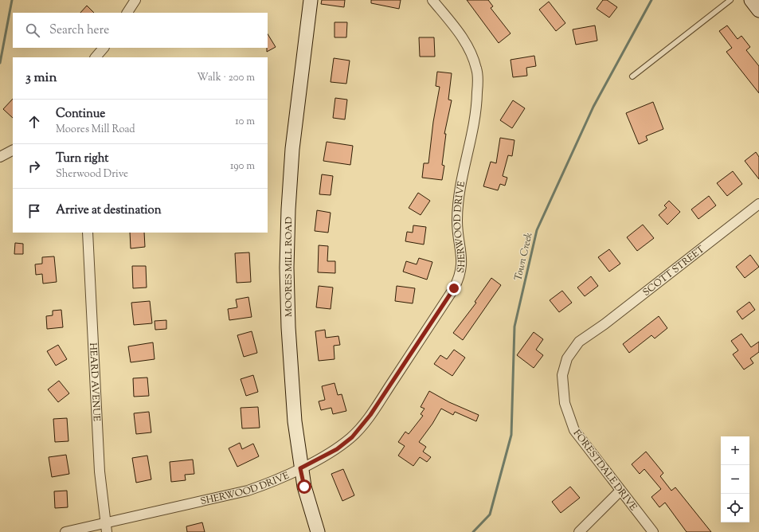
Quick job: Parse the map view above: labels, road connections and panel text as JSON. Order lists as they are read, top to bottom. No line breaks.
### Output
{"streets":{"street":["SHERWOOD DRIVE","MOORES MILL ROAD","SCOTT STREET","HEARD AVENUE","FORESTDALE DRIVE"]},"crossings":[["SHERWOOD DRIVE","MOORES MILL ROAD"],["SHERWOOD DRIVE","HEARD AVENUE"],["SCOTT STREET","FORESTDALE DRIVE"]],"water":["Town Creek"],"page":{"search":"Search here","heading":["3 min","Walk · 200 m"],"list":[["Continue","Moores Mill Road","10 m"],["Turn right","Sherwood Drive","190 m"],"Arrive at destination"],"map_buttons":["+","−"]}}
